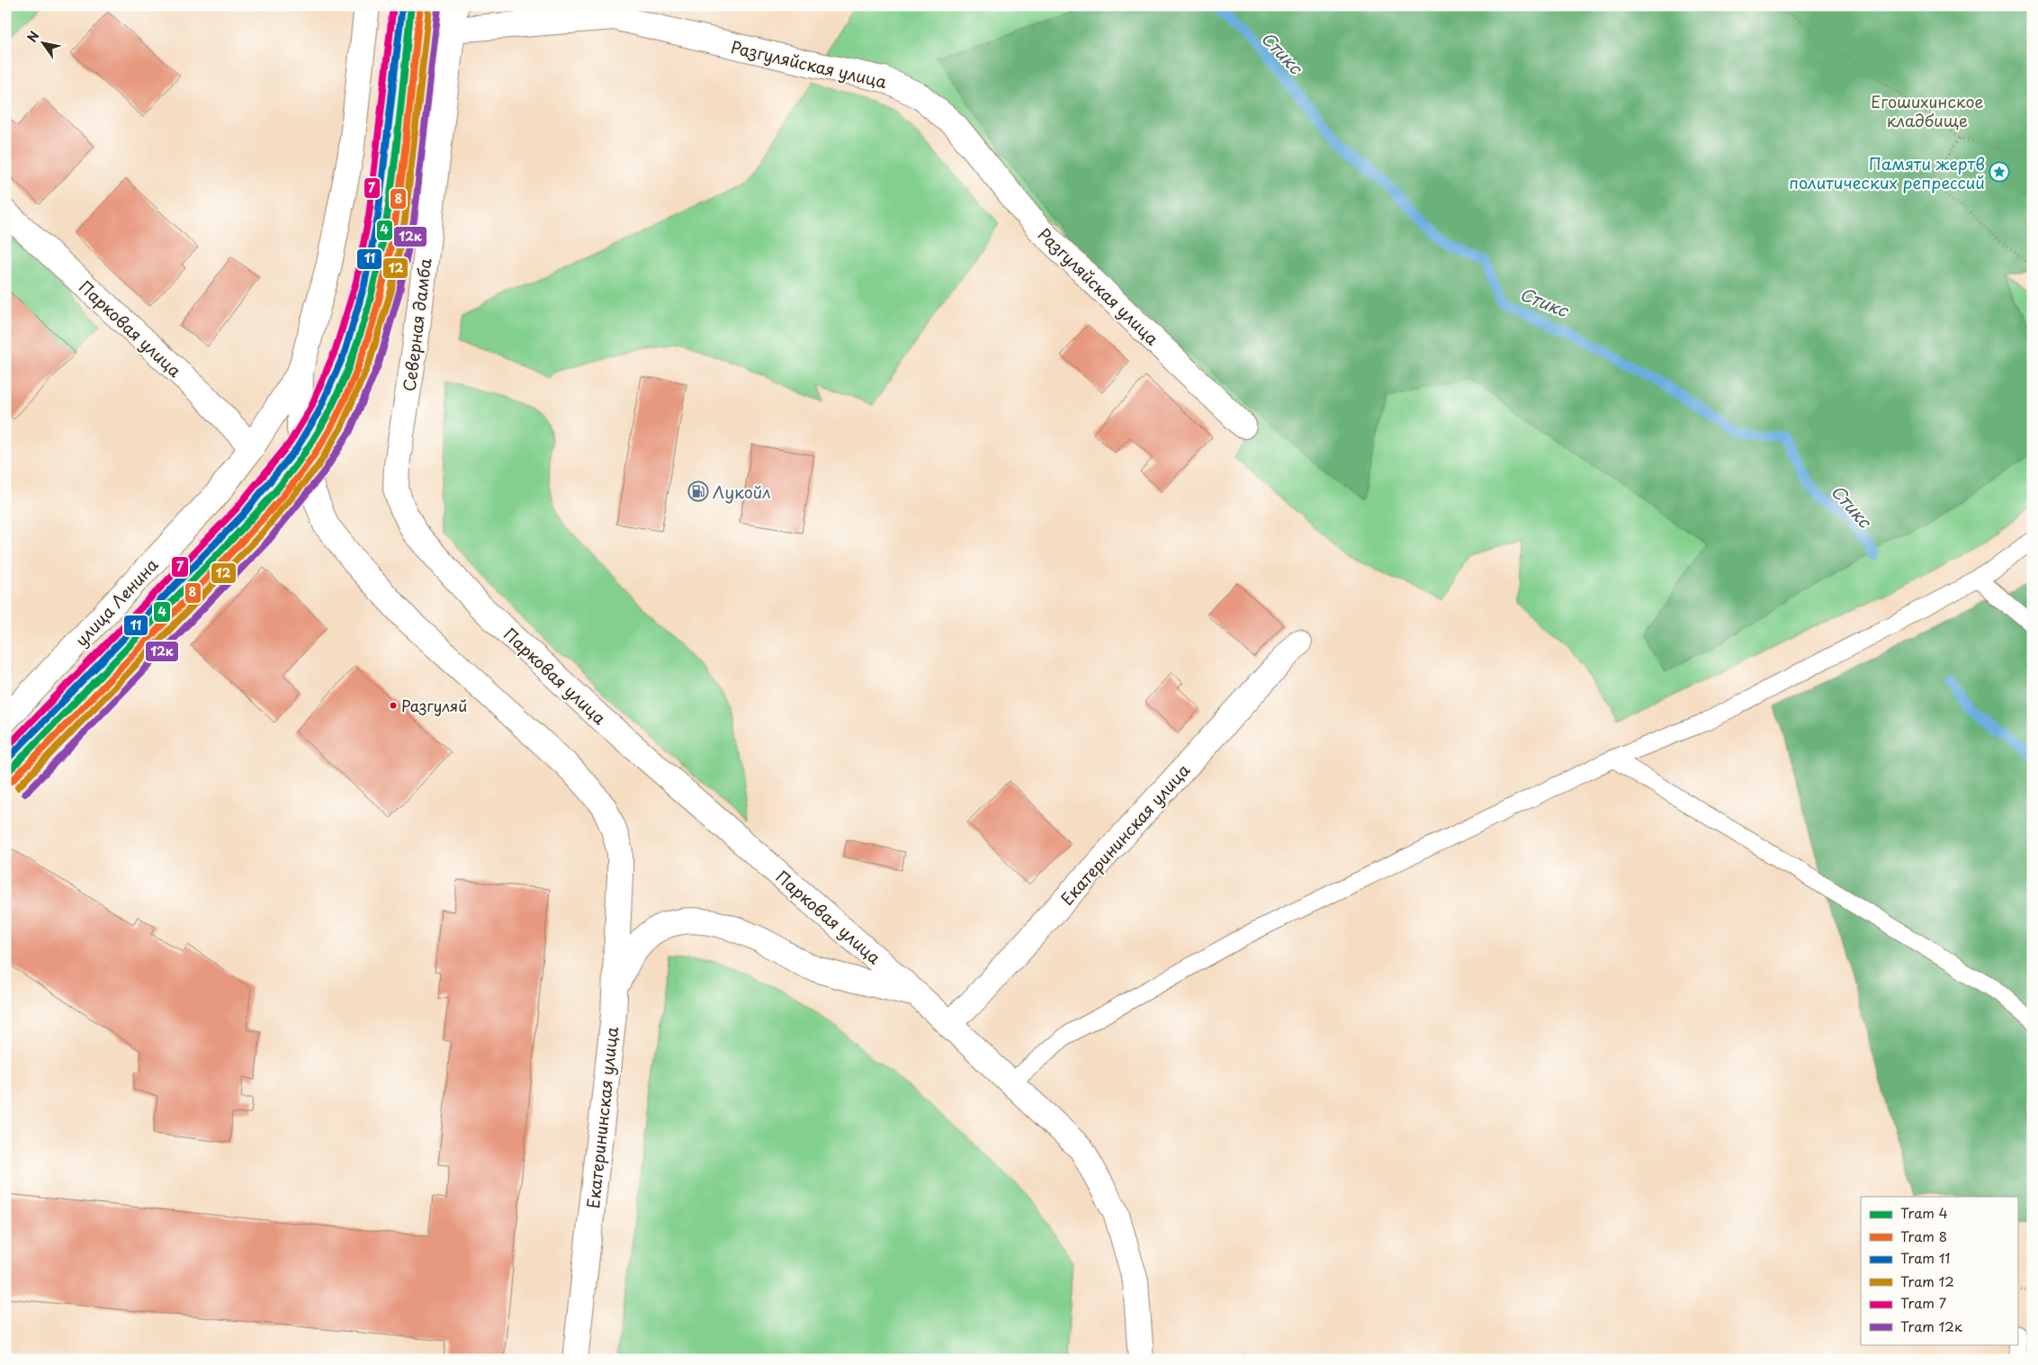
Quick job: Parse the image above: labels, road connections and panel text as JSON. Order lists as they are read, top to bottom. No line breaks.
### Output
{"streets":{"main road":["Разгуляйская улица","Северная дамба","Парковая улица","улица Ленина","Екатерининская улица"]},"crossings":[["Разгуляйская улица","Северная дамба"],["Северная дамба","Парковая улица"],["Парковая улица","улица Ленина"],["Парковая улица","Екатерининская улица"],["улица Ленина","Екатерининская улица"]],"water":["Стикс"],"parks":["Егошихинское кладбище"],"places":{"place":["Памяти жертв политических репрессий"],"fuel station":["Лукойл"],"other":["Разгуляй"]},"lines":["tram line 4","tram line 11","tram line 7","tram line 8","tram line 12","tram line 12к"],"legend":["Tram 4","Tram 8","Tram 11","Tram 12","Tram 7","Tram 12к"],"north":"top left"}
